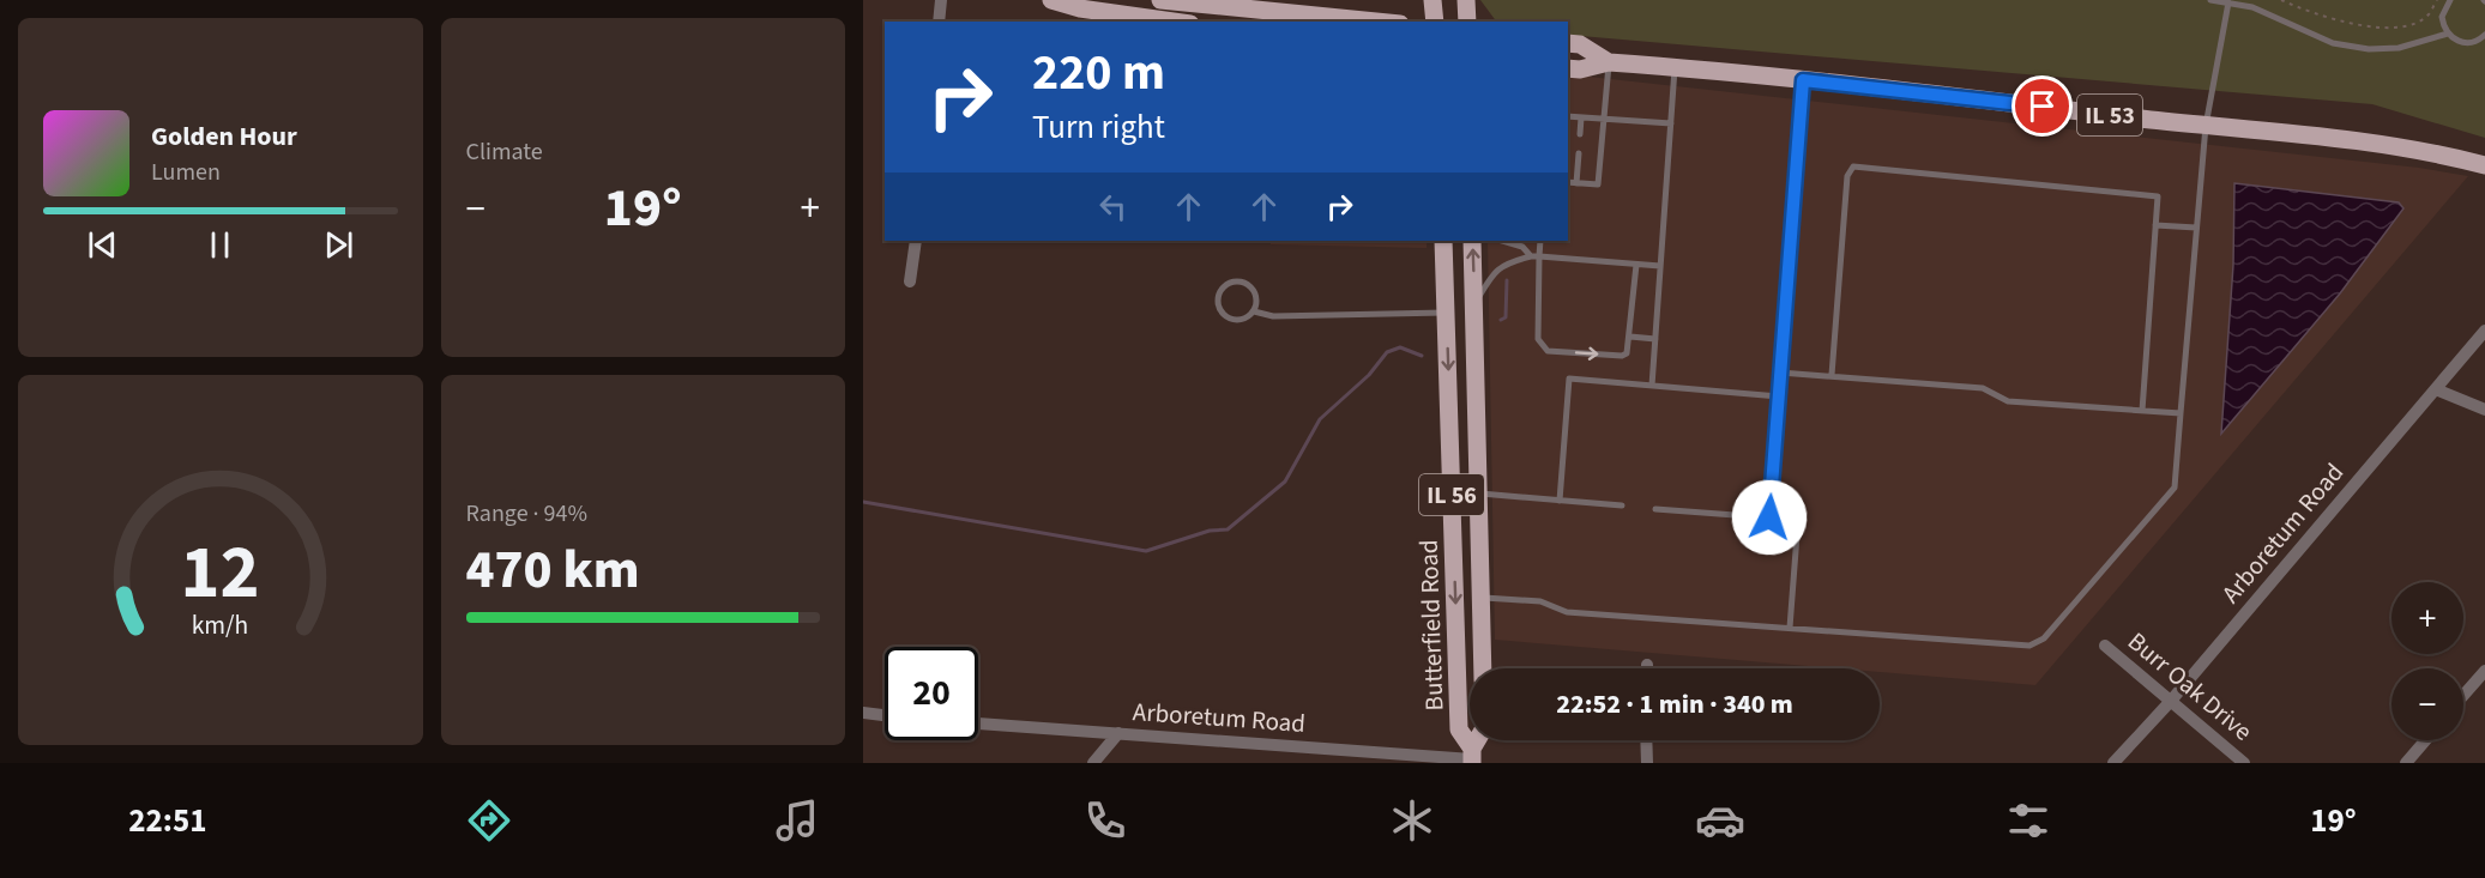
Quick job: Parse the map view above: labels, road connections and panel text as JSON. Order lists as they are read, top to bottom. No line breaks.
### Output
{"streets":{"main road":["IL 53","IL 56","Butterfield Road"],"street":["Arboretum Road","Burr Oak Drive"]},"crossings":[["Arboretum Road","Butterfield Road"],["Arboretum Road","Burr Oak Drive"]],"page":{"tile":["Climate",["Range · 94%","470 km"]],"turn":["220 m","Turn right"],"song":["Golden Hour","Lumen"],"heat":["−","19°","+"],"map_buttons":["+","−"],"limit":"20","trip":"22:52 · 1 min · 340 m","tabs":["22:51","19°"],"gauge":["12","km/h"]}}
